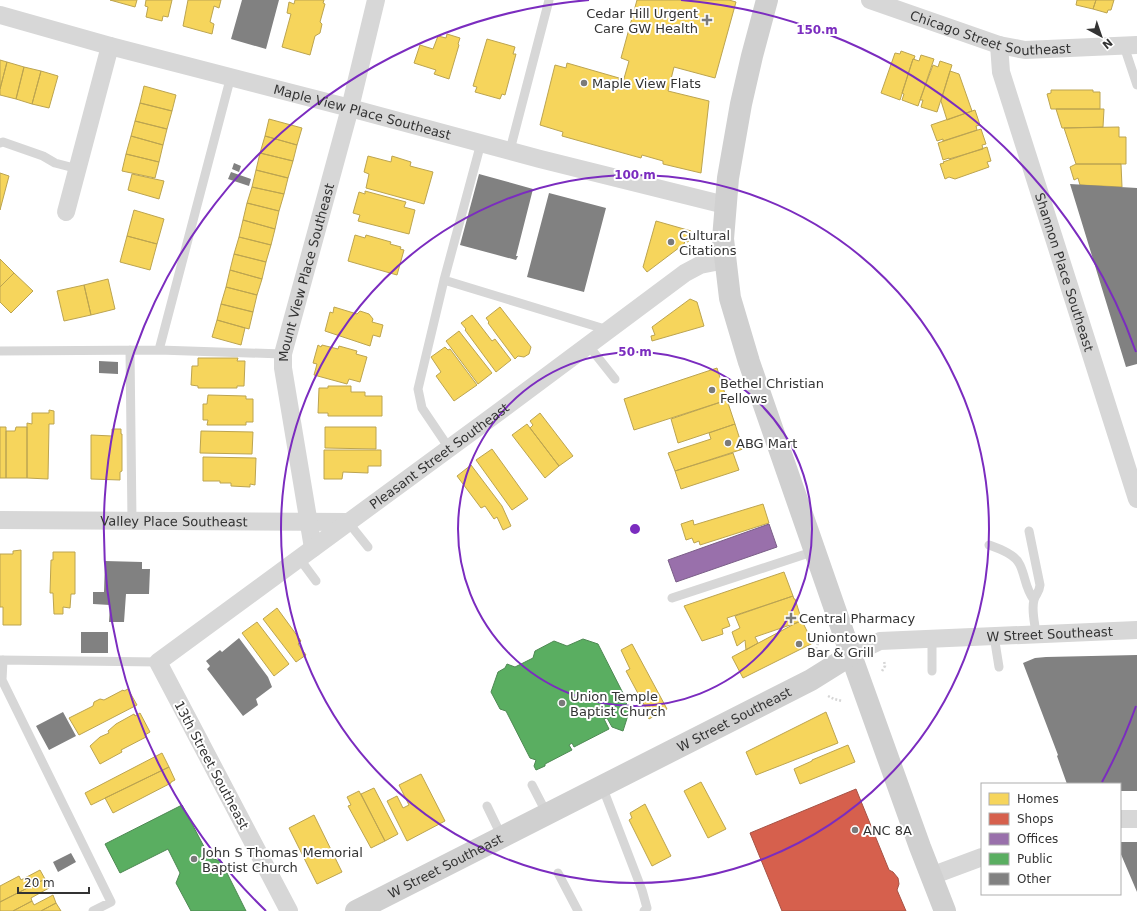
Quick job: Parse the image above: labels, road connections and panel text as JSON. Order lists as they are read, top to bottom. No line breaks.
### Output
{"streets":{"main road":["W Street Southeast"],"street":["Chicago Street Southeast","Maple View Place Southeast","Mount View Place Southeast","Shannon Place Southeast","Pleasant Street Southeast","Valley Place Southeast","13th Street Southeast"]},"crossings":[["Chicago Street Southeast","Shannon Place Southeast"],["Maple View Place Southeast","Mount View Place Southeast"],["Mount View Place Southeast","Pleasant Street Southeast"],["Mount View Place Southeast","Valley Place Southeast"],["Pleasant Street Southeast","Valley Place Southeast"],["Pleasant Street Southeast","13th Street Southeast"]],"places":{"health":["Cedar Hill Urgent Care GW Health","Central Pharmacy"],"other":["Maple View Flats","Cultural Citations","Bethel Christian Fellows","ABG Mart","Uniontown Bar & Grill","Union Temple Baptist Church","ANC 8A","John S Thomas Memorial Baptist Church"]},"legend":["Homes","Shops","Offices","Public","Other"],"scale_bar":"20 m","north":"bottom right","rings":["150 m","100 m","50 m"]}
